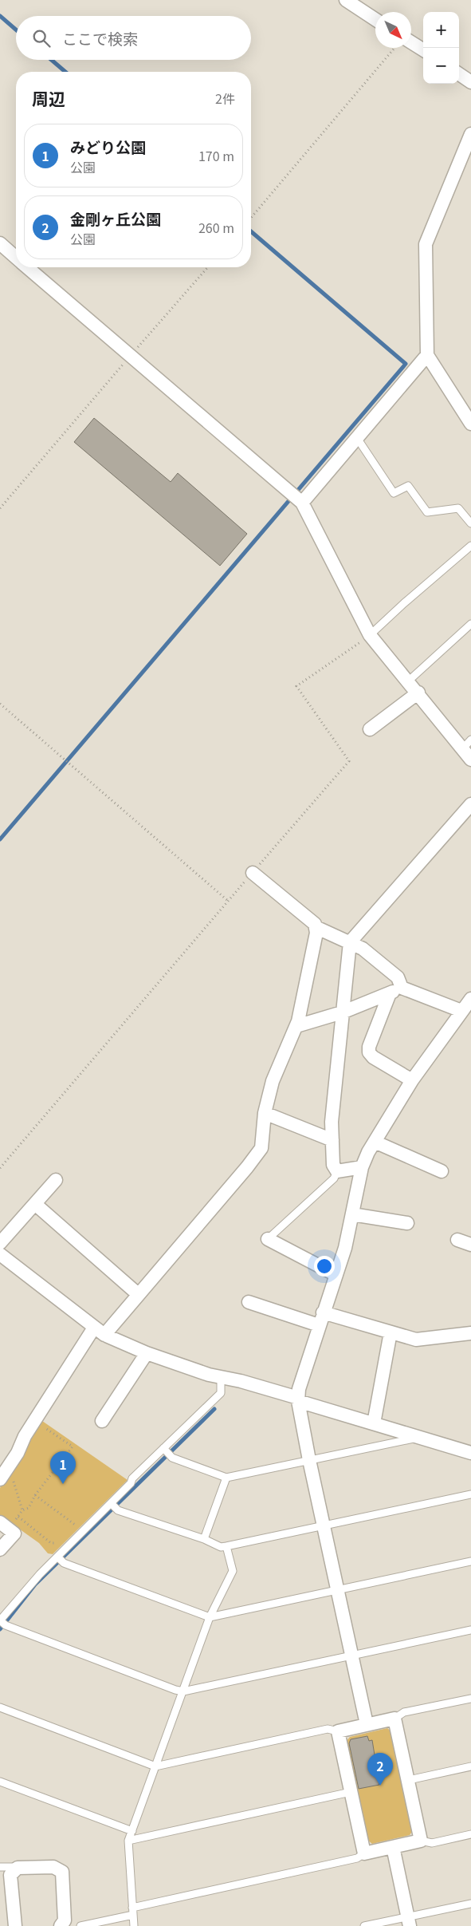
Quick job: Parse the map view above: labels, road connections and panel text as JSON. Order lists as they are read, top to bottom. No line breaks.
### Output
{"north":"bottom right","page":{"map_buttons":["+","−"],"search":"ここで検索","heading":["周辺","2件"],"list":[{"mark":"1","name":"みどり公園","note":"公園","value":"170 m"},{"mark":"2","name":"金剛ヶ丘公園","note":"公園","value":"260 m"}],"pins":["1","2"]}}
